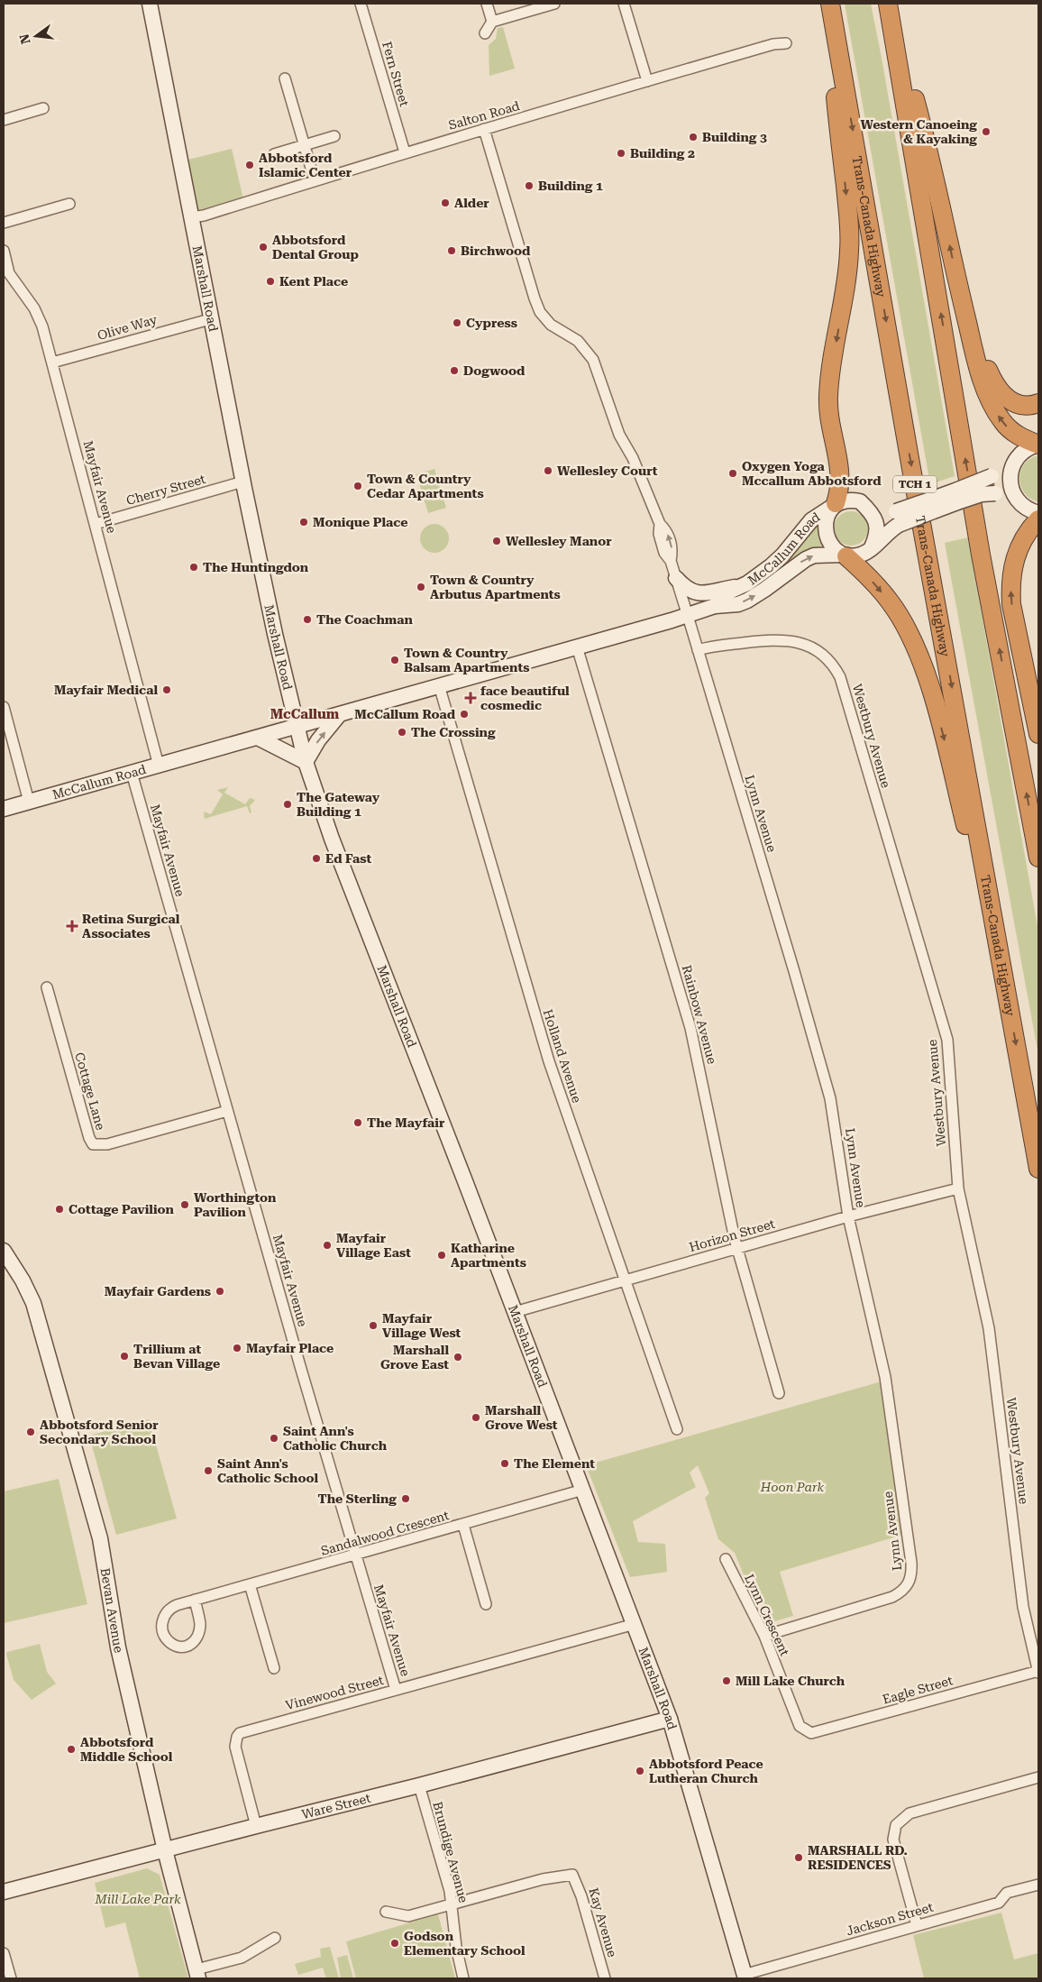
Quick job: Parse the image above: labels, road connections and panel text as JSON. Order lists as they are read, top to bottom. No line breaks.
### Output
{"streets":{"highway":["Trans-Canada Highway","TCH 1"],"main road":["Marshall Road","McCallum Road","Bevan Avenue","Ware Street"],"street":["Fern Street","Salton Road","Olive Way","Mayfair Avenue","Cherry Street","Westbury Avenue","Lynn Avenue","Rainbow Avenue","Holland Avenue","Cottage Lane","Horizon Street","Sandalwood Crescent","Lynn Crescent","Eagle Street","Vinewood Street","Brundige Avenue","Jackson Street","Kay Avenue"]},"crossings":[["Fern Street","Salton Road"],["Salton Road","Marshall Road"],["Salton Road","Lynn Avenue"],["Marshall Road","Olive Way"],["Marshall Road","Cherry Street"],["Marshall Road","McCallum Road"],["Marshall Road","Horizon Street"],["Marshall Road","Sandalwood Crescent"],["Marshall Road","Vinewood Street"],["Marshall Road","Ware Street"],["Marshall Road","Jackson Street"],["Olive Way","Mayfair Avenue"],["Mayfair Avenue","Cherry Street"],["Mayfair Avenue","McCallum Road"],["Mayfair Avenue","Cottage Lane"],["Mayfair Avenue","Sandalwood Crescent"],["Mayfair Avenue","Vinewood Street"],["McCallum Road","Lynn Avenue"],["McCallum Road","Rainbow Avenue"],["McCallum Road","Holland Avenue"],["Westbury Avenue","Lynn Avenue"],["Westbury Avenue","Horizon Street"],["Westbury Avenue","Eagle Street"],["Lynn Avenue","Horizon Street"],["Lynn Avenue","Lynn Crescent"],["Rainbow Avenue","Horizon Street"],["Holland Avenue","Horizon Street"],["Bevan Avenue","Ware Street"],["Lynn Crescent","Eagle Street"],["Vinewood Street","Ware Street"],["Ware Street","Brundige Avenue"],["Brundige Avenue","Kay Avenue"]],"districts":["McCallum"],"parks":["Hoon Park","Mill Lake Park"],"places":{"other":["Western Canoeing & Kayaking","Building 3","Building 2","Abbotsford Islamic Center","Building 1","Alder","Abbotsford Dental Group","Birchwood","Kent Place","Cypress","Dogwood","Wellesley Court","Oxygen Yoga Mccallum Abbotsford","Town & Country Cedar Apartments","Monique Place","Wellesley Manor","The Huntingdon","Town & Country Arbutus Apartments","The Coachman","Town & Country Balsam Apartments","Mayfair Medical","McCallum Road","The Crossing","The Gateway Building 1","Ed Fast","The Mayfair","Worthington Pavilion","Cottage Pavilion","Mayfair Village East","Katharine Apartments","Mayfair Gardens","Mayfair Village West","Mayfair Place","Trillium at Bevan Village","Marshall Grove East","Marshall Grove West","Abbotsford Senior Secondary School","Saint Ann's Catholic Church","The Element","Saint Ann's Catholic School","The Sterling","Mill Lake Church","Abbotsford Middle School","Abbotsford Peace Lutheran Church","MARSHALL RD. RESIDENCES","Godson Elementary School"],"health":["face beautiful cosmedic","Retina Surgical Associates"]},"north":"left"}
